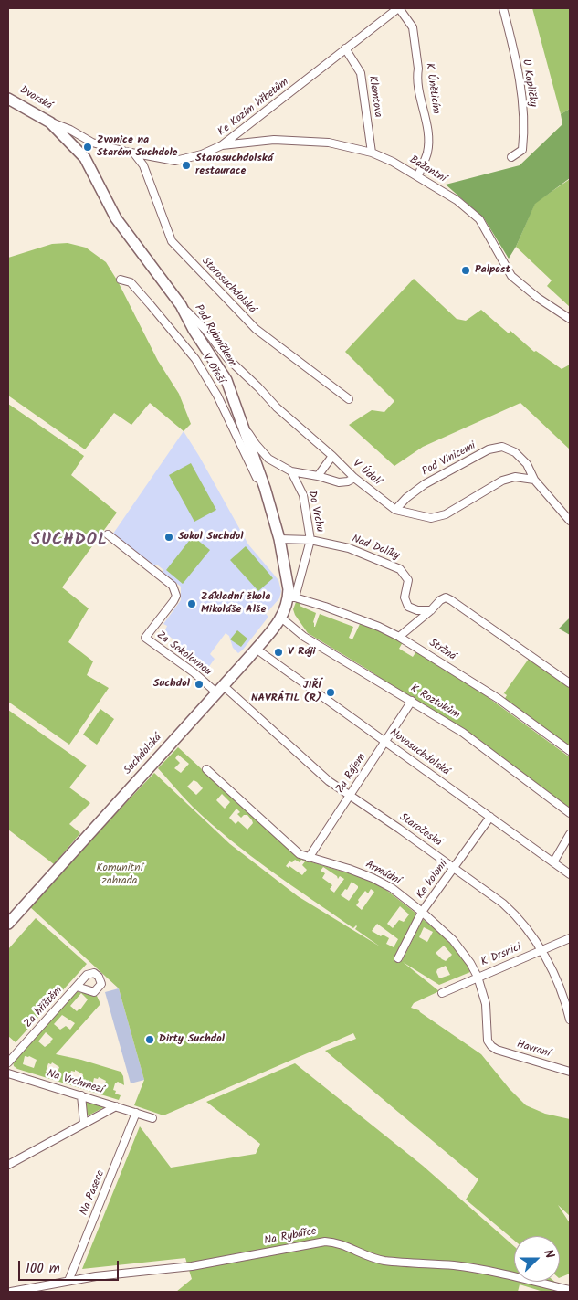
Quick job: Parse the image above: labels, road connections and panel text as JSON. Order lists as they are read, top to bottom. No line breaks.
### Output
{"streets":{"street":["U Kapličky","K Úněticím","Klemtova","Dvorská","Ke Kozím hřbetům","Bažantní","Starosuchdolská","Pod Rybníčkem","V Ořeší","Pod Vinicemi","V Údolí","Do Vrchu","Nad Dolíky","Stržná","Za Sokolovnou","K Roztokům","Novosuchdolská","Suchdolská","Za Rájem","Staročeská","Armádní","Ke kolonii","K Drsnici","Za hřištěm","Havraní","Na Vrchmezí","Na Pasece","Na Rybářce"]},"crossings":[["K Úněticím","Ke Kozím hřbetům"],["K Úněticím","Bažantní"],["Klemtova","Ke Kozím hřbetům"],["Klemtova","Bažantní"],["Dvorská","Ke Kozím hřbetům"],["Dvorská","Pod Rybníčkem"],["Ke Kozím hřbetům","Bažantní"],["Ke Kozím hřbetům","Starosuchdolská"],["Ke Kozím hřbetům","Pod Rybníčkem"],["Pod Rybníčkem","V Ořeší"],["Pod Rybníčkem","V Údolí"],["Pod Rybníčkem","Do Vrchu"],["Pod Rybníčkem","Nad Dolíky"],["Pod Rybníčkem","Stržná"],["Pod Rybníčkem","Suchdolská"],["Pod Vinicemi","V Údolí"],["Do Vrchu","Nad Dolíky"],["Do Vrchu","Stržná"],["Do Vrchu","Suchdolská"],["Stržná","Suchdolská"],["Za Sokolovnou","Suchdolská"],["Za Sokolovnou","Staročeská"],["K Roztokům","Suchdolská"],["K Roztokům","Za Rájem"],["Novosuchdolská","Suchdolská"],["Novosuchdolská","Za Rájem"],["Novosuchdolská","Ke kolonii"],["Suchdolská","Staročeská"],["Za Rájem","Staročeská"],["Za Rájem","Armádní"],["Staročeská","Ke kolonii"],["Staročeská","K Drsnici"],["Armádní","Ke kolonii"],["Armádní","K Drsnici"],["Armádní","Havraní"],["Na Vrchmezí","Na Pasece"],["Na Pasece","Na Rybářce"]],"districts":["SUCHDOL"],"parks":["Komunitní zahrada"],"places":["Zvonice na Starém Suchdole","Starosuchdolská restaurace","Palpost","Sokol Suchdol","Základní škola Mikoláše Alše","V Ráji","Suchdol","JIŘÍ NAVRÁTIL (R)","Dirty Suchdol"],"scale_bar":"100 m","north":"right"}
